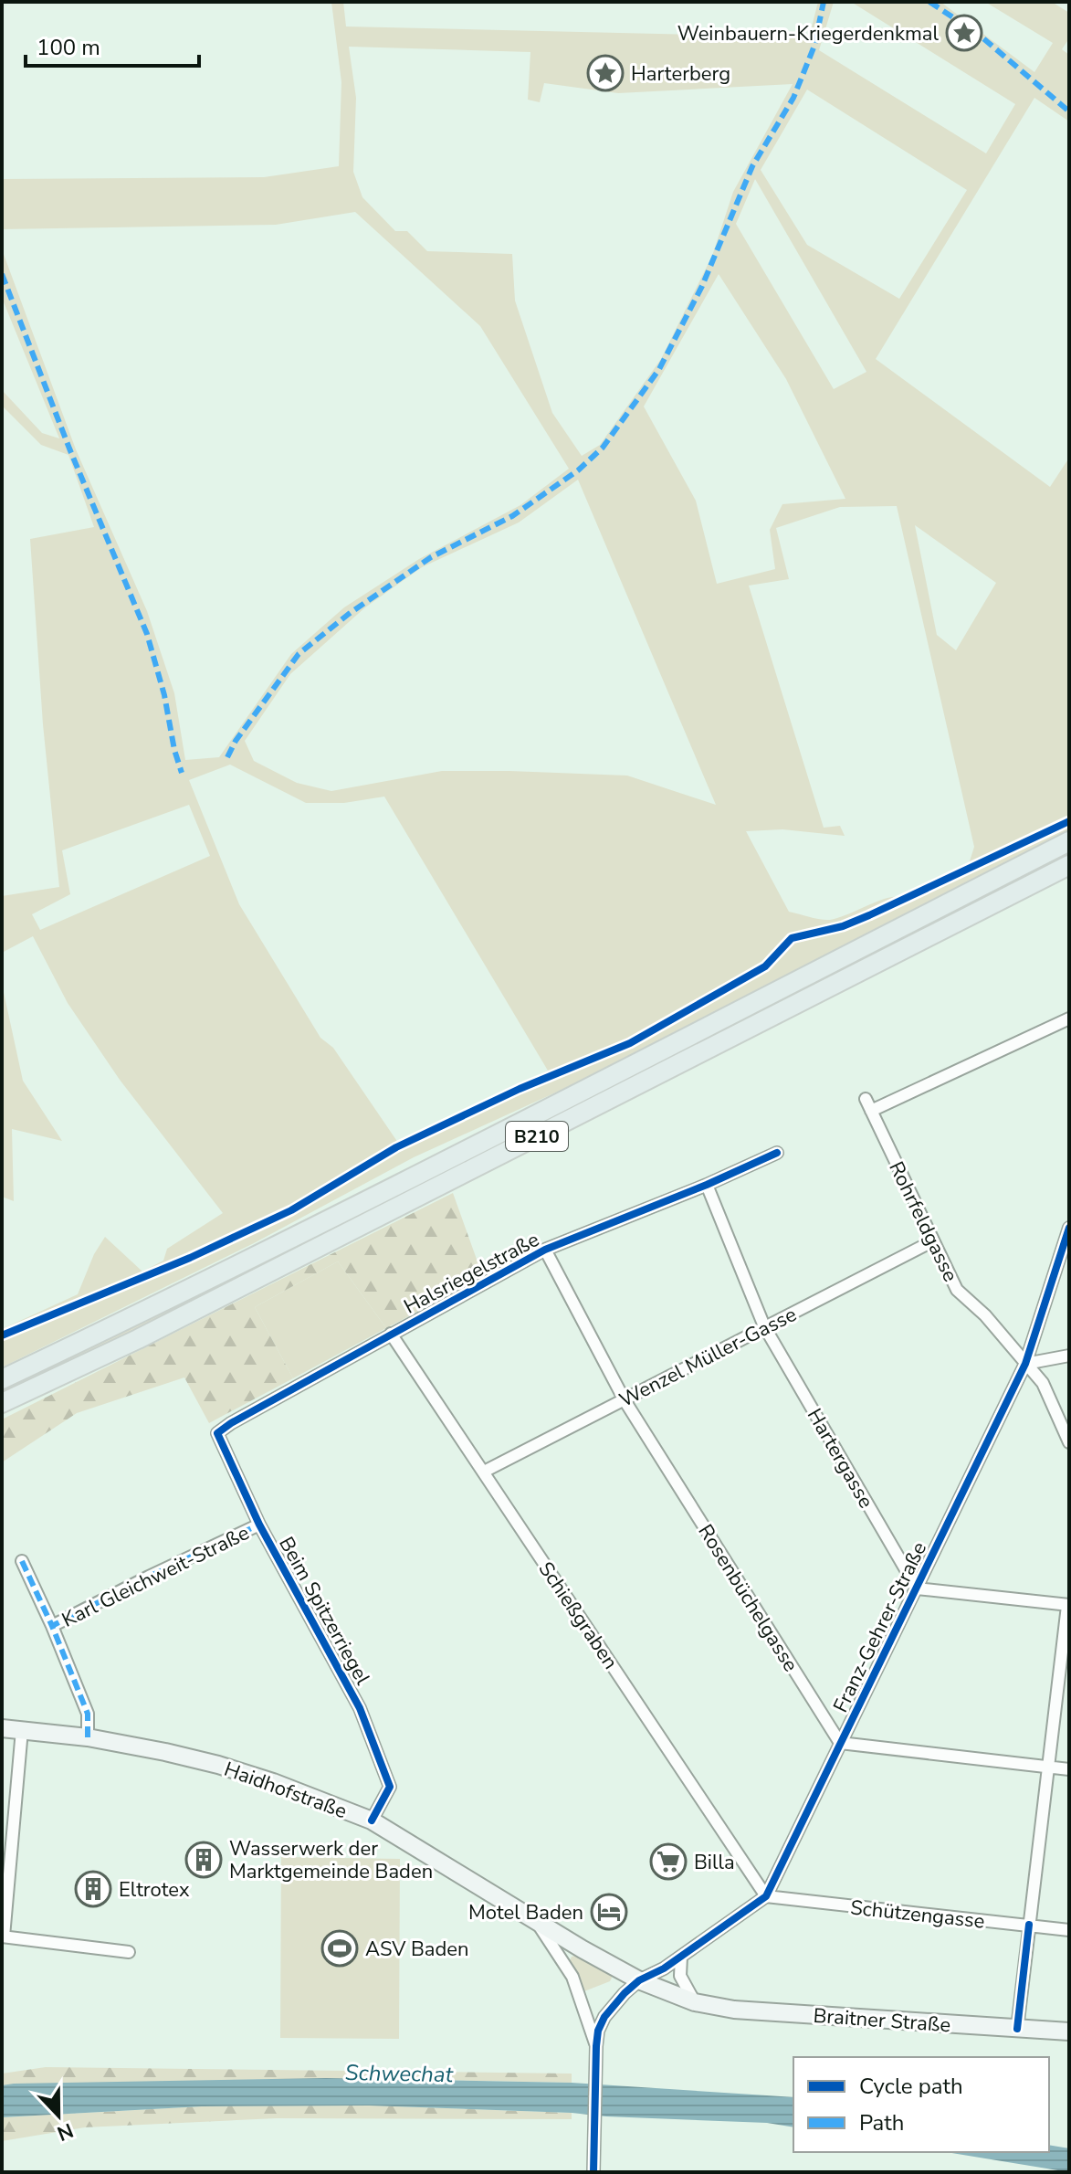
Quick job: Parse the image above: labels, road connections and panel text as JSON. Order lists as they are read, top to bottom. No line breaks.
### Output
{"streets":{"main road":["B210","Haidhofstraße","Braitner Straße"],"street":["Rohrfeldgasse","Halsriegelstraße","Wenzel Müller-Gasse","Hartergasse","Karl Gleichweit-Straße","Rosenbüchelgasse","Beim Spitzerriegel","Schießgraben","Franz-Gehrer-Straße","Schützengasse"]},"crossings":[["Rohrfeldgasse","Wenzel Müller-Gasse"],["Rohrfeldgasse","Franz-Gehrer-Straße"],["Halsriegelstraße","Hartergasse"],["Halsriegelstraße","Rosenbüchelgasse"],["Halsriegelstraße","Beim Spitzerriegel"],["Halsriegelstraße","Schießgraben"],["Wenzel Müller-Gasse","Hartergasse"],["Wenzel Müller-Gasse","Rosenbüchelgasse"],["Wenzel Müller-Gasse","Schießgraben"],["Hartergasse","Franz-Gehrer-Straße"],["Karl Gleichweit-Straße","Beim Spitzerriegel"],["Karl Gleichweit-Straße","Haidhofstraße"],["Rosenbüchelgasse","Franz-Gehrer-Straße"],["Beim Spitzerriegel","Haidhofstraße"],["Schießgraben","Franz-Gehrer-Straße"],["Schießgraben","Schützengasse"],["Franz-Gehrer-Straße","Haidhofstraße"],["Franz-Gehrer-Straße","Schützengasse"],["Franz-Gehrer-Straße","Braitner Straße"],["Haidhofstraße","Braitner Straße"]],"water":["Schwechat"],"places":{"place":["Weinbauern-Kriegerdenkmal","Harterberg"],"building":["Wasserwerk der Marktgemeinde Baden","Eltrotex"],"supermarket":["Billa"],"hotel":["Motel Baden"],"sports":["ASV Baden"]},"legend":["Cycle path","Path"],"scale_bar":"100 m","north":"bottom"}
